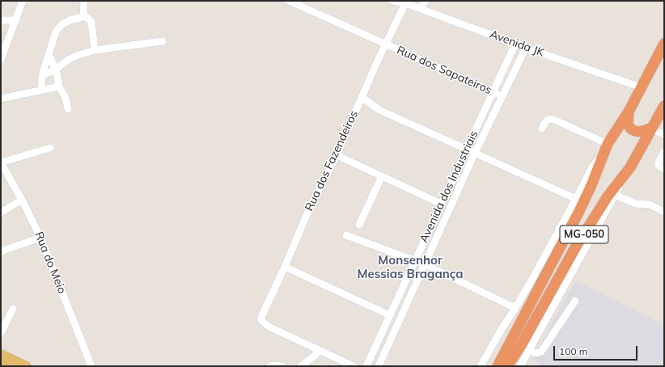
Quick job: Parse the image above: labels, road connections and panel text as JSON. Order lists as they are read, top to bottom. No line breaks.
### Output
{"streets":{"highway":["MG-050"],"street":["Avenida JK","Rua dos Sapateiros","Rua dos Fazendeiros","Avenida dos Industriais","Rua do Meio"]},"crossings":[["Avenida JK","Rua dos Fazendeiros"],["Avenida JK","Avenida dos Industriais"],["Avenida JK","MG-050"],["Rua dos Sapateiros","Rua dos Fazendeiros"],["Rua dos Sapateiros","Avenida dos Industriais"]],"districts":["Monsenhor Messias Bragança"],"scale_bar":"100 m"}
